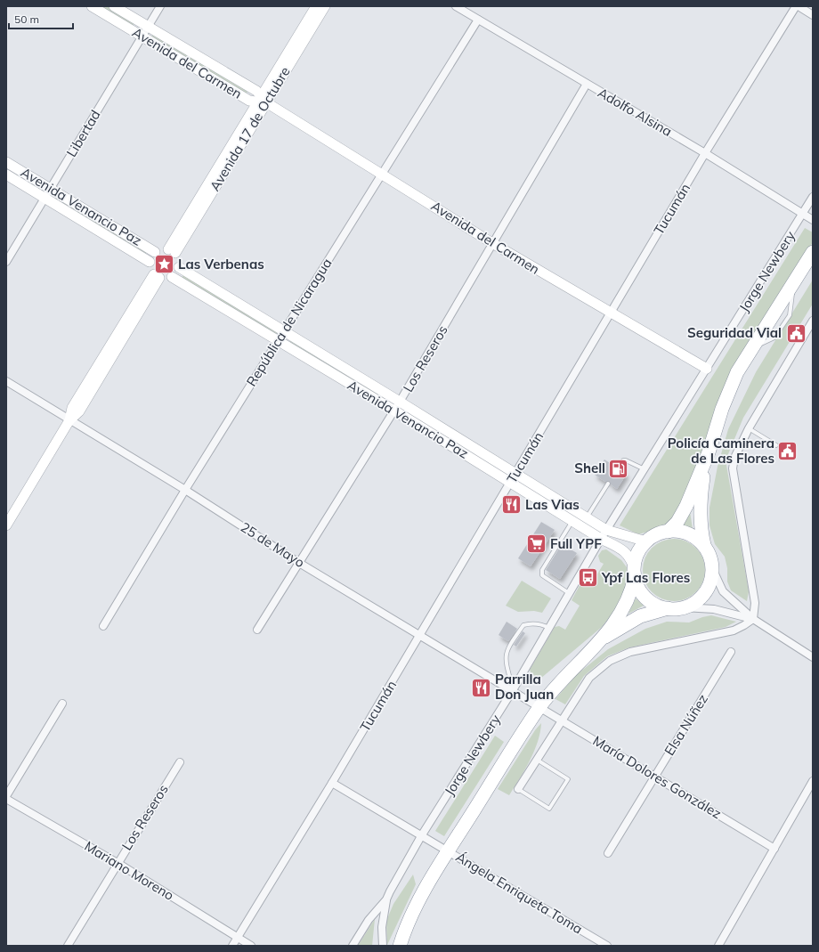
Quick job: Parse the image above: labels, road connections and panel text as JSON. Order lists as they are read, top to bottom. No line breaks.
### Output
{"streets":{"main road":["Avenida del Carmen","Avenida 17 de Octubre","Avenida Venancio Paz"],"street":["Adolfo Alsina","Libertad","Tucumán","Jorge Newbery","República de Nicaragua","Los Reseros","25 de Mayo","Elsa Núñez","María Dolores González","Mariano Moreno","Ángela Enriqueta Toma"]},"crossings":[["Avenida del Carmen","Avenida 17 de Octubre"],["Avenida del Carmen","Libertad"],["Avenida del Carmen","Tucumán"],["Avenida del Carmen","Jorge Newbery"],["Avenida del Carmen","República de Nicaragua"],["Avenida del Carmen","Los Reseros"],["Adolfo Alsina","Tucumán"],["Adolfo Alsina","Jorge Newbery"],["Adolfo Alsina","República de Nicaragua"],["Adolfo Alsina","Los Reseros"],["Avenida 17 de Octubre","Avenida Venancio Paz"],["Libertad","Avenida Venancio Paz"],["Avenida Venancio Paz","Tucumán"],["Avenida Venancio Paz","Jorge Newbery"],["Avenida Venancio Paz","República de Nicaragua"],["Avenida Venancio Paz","Los Reseros"],["Tucumán","25 de Mayo"],["Tucumán","Mariano Moreno"],["Tucumán","Ángela Enriqueta Toma"],["Jorge Newbery","25 de Mayo"],["Jorge Newbery","Ángela Enriqueta Toma"],["República de Nicaragua","25 de Mayo"],["Los Reseros","25 de Mayo"],["Los Reseros","Mariano Moreno"],["25 de Mayo","María Dolores González"],["Elsa Núñez","María Dolores González"]],"places":{"place":["Las Verbenas"],"public building":["Seguridad Vial","Policía Caminera de Las Flores"],"fuel station":["Shell"],"restaurant":["Las Vias","Parrilla Don Juan"],"supermarket":["Full YPF"],"bus stop":["Ypf Las Flores"]},"scale_bar":"50 m"}
